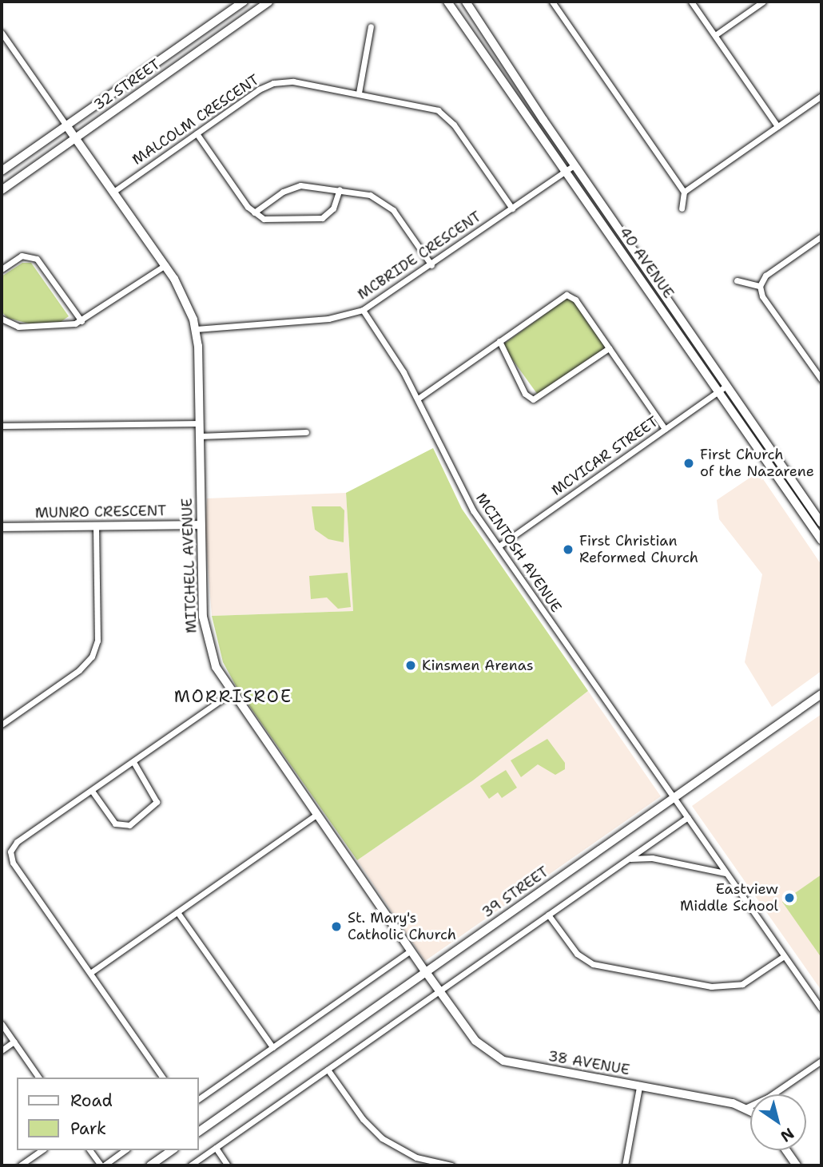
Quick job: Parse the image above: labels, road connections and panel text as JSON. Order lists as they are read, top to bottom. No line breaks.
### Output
{"streets":{"street":["32 STREET","MALCOLM CRESCENT","MCBRIDE CRESCENT","40 AVENUE","MCVICAR STREET","MUNRO CRESCENT","MCINTOSH AVENUE","MITCHELL AVENUE","39 STREET","38 AVENUE"]},"crossings":[["32 STREET","MITCHELL AVENUE"],["MALCOLM CRESCENT","MCBRIDE CRESCENT"],["MALCOLM CRESCENT","MITCHELL AVENUE"],["MCBRIDE CRESCENT","40 AVENUE"],["MCBRIDE CRESCENT","MCINTOSH AVENUE"],["MCBRIDE CRESCENT","MITCHELL AVENUE"],["40 AVENUE","MCVICAR STREET"],["MCVICAR STREET","MCINTOSH AVENUE"],["MUNRO CRESCENT","MITCHELL AVENUE"],["MCINTOSH AVENUE","39 STREET"],["MITCHELL AVENUE","39 STREET"],["MITCHELL AVENUE","38 AVENUE"]],"districts":["MORRISROE"],"places":["First Church of the Nazarene","First Christian Reformed Church","Kinsmen Arenas","Eastview Middle School","St. Mary's Catholic Church"],"legend":["Road","Park"],"north":"bottom right"}
